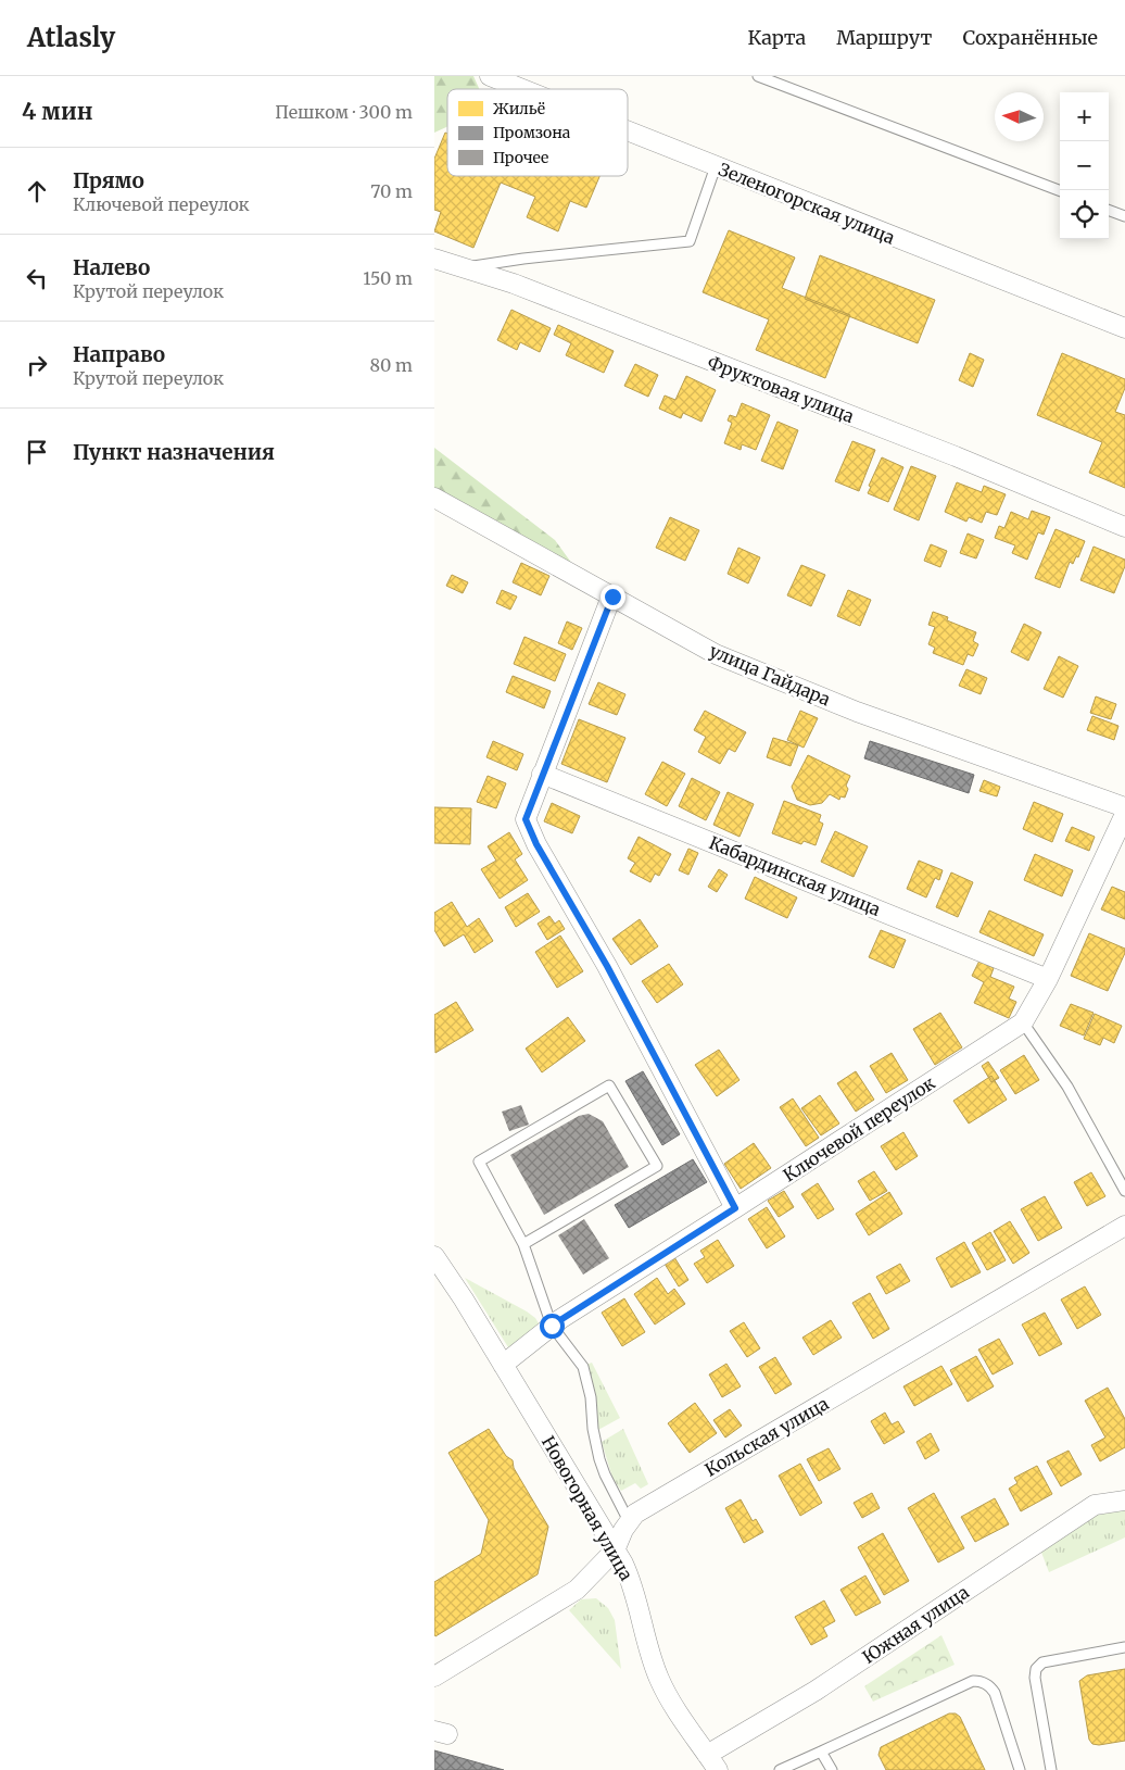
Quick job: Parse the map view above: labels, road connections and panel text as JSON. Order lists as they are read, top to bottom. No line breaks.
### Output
{"streets":{"street":["Зеленогорская улица","Фруктовая улица","улица Гайдара","Кабардинская улица","Ключевой переулок","Кольская улица","Новогорная улица","Южная улица"]},"crossings":[["Кабардинская улица","Ключевой переулок"],["Ключевой переулок","Новогорная улица"],["Новогорная улица","Южная улица"]],"legend":["Жильё","Промзона","Прочее"],"north":"left","page":{"header":"Atlasly","nav":["Карта","Маршрут","Сохранённые"],"heading":["4 мин","Пешком · 300 m"],"map_buttons":["+","−"],"list":[["Прямо","Ключевой переулок","70 m"],["Налево","Крутой переулок","150 m"],["Направо","Крутой переулок","80 m"],"Пункт назначения"]}}
